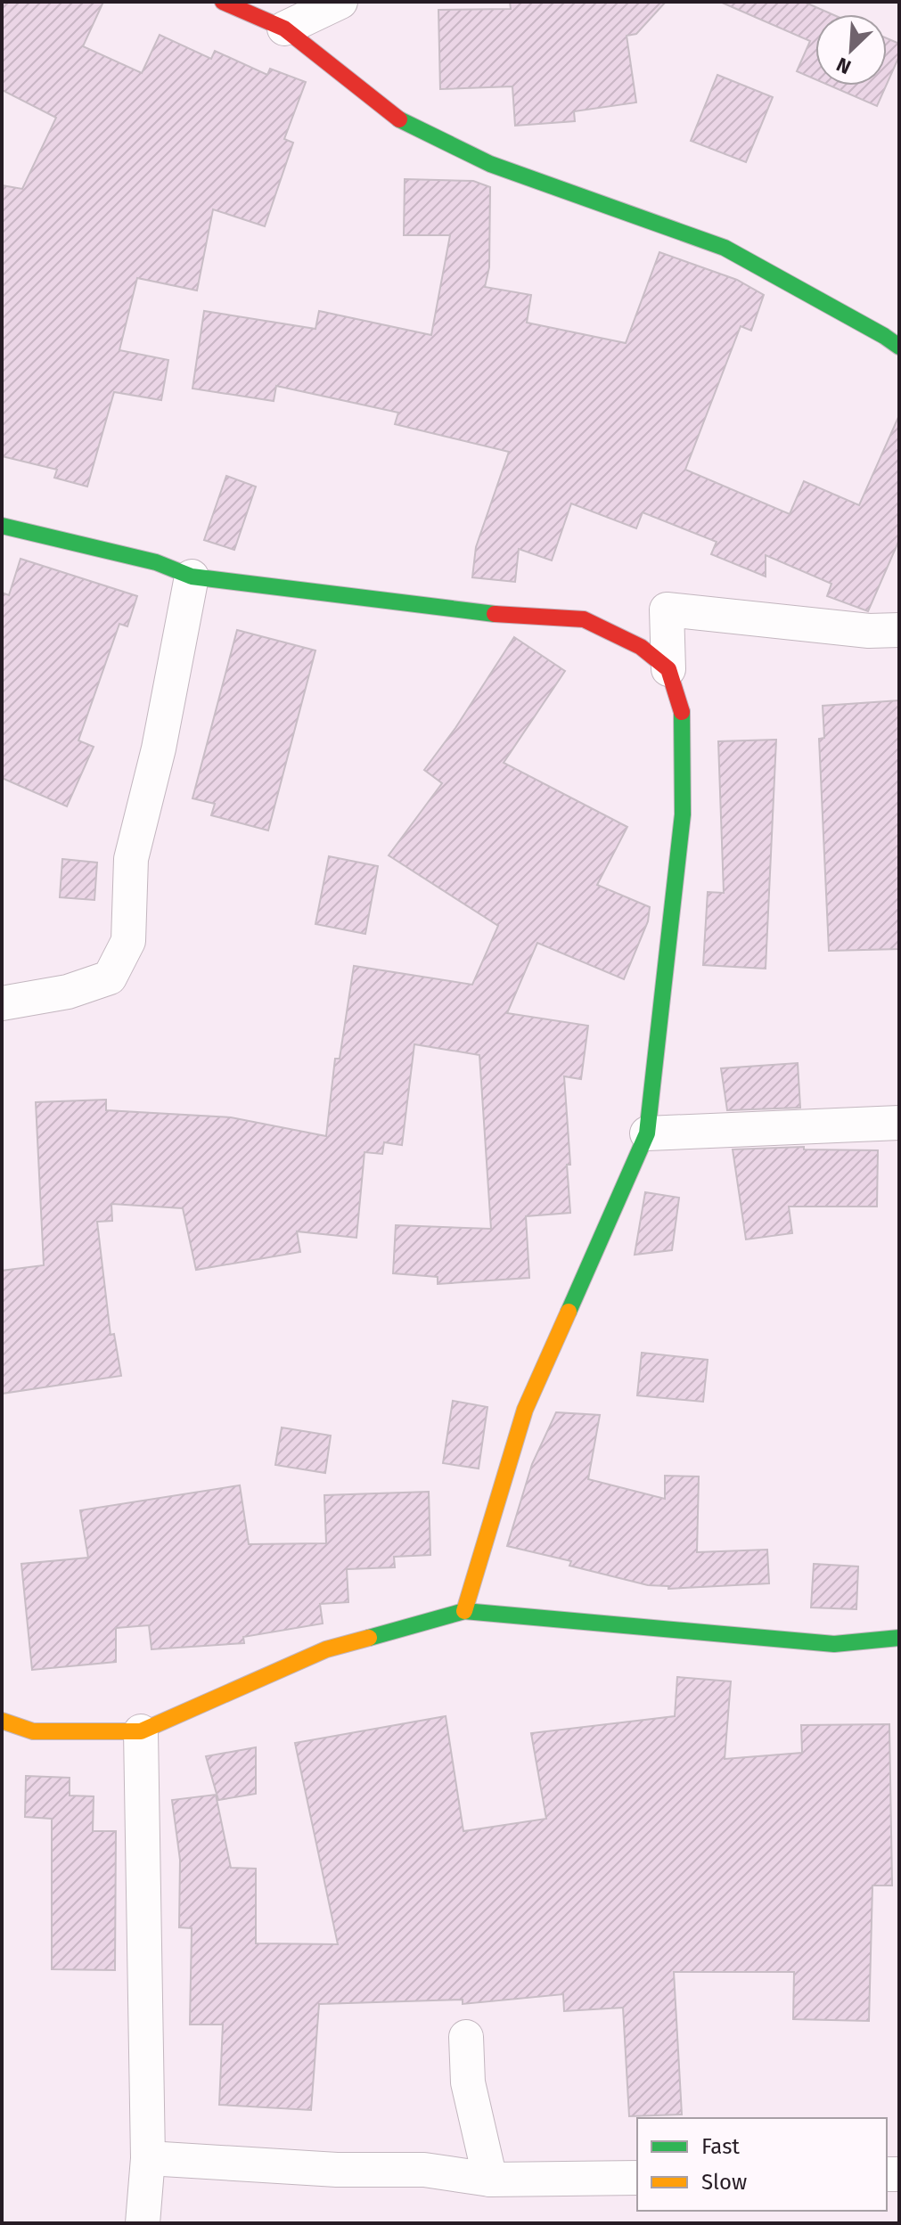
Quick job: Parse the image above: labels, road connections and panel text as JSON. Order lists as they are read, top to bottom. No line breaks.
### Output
{"legend":["Fast","Slow"],"north":"bottom left"}
